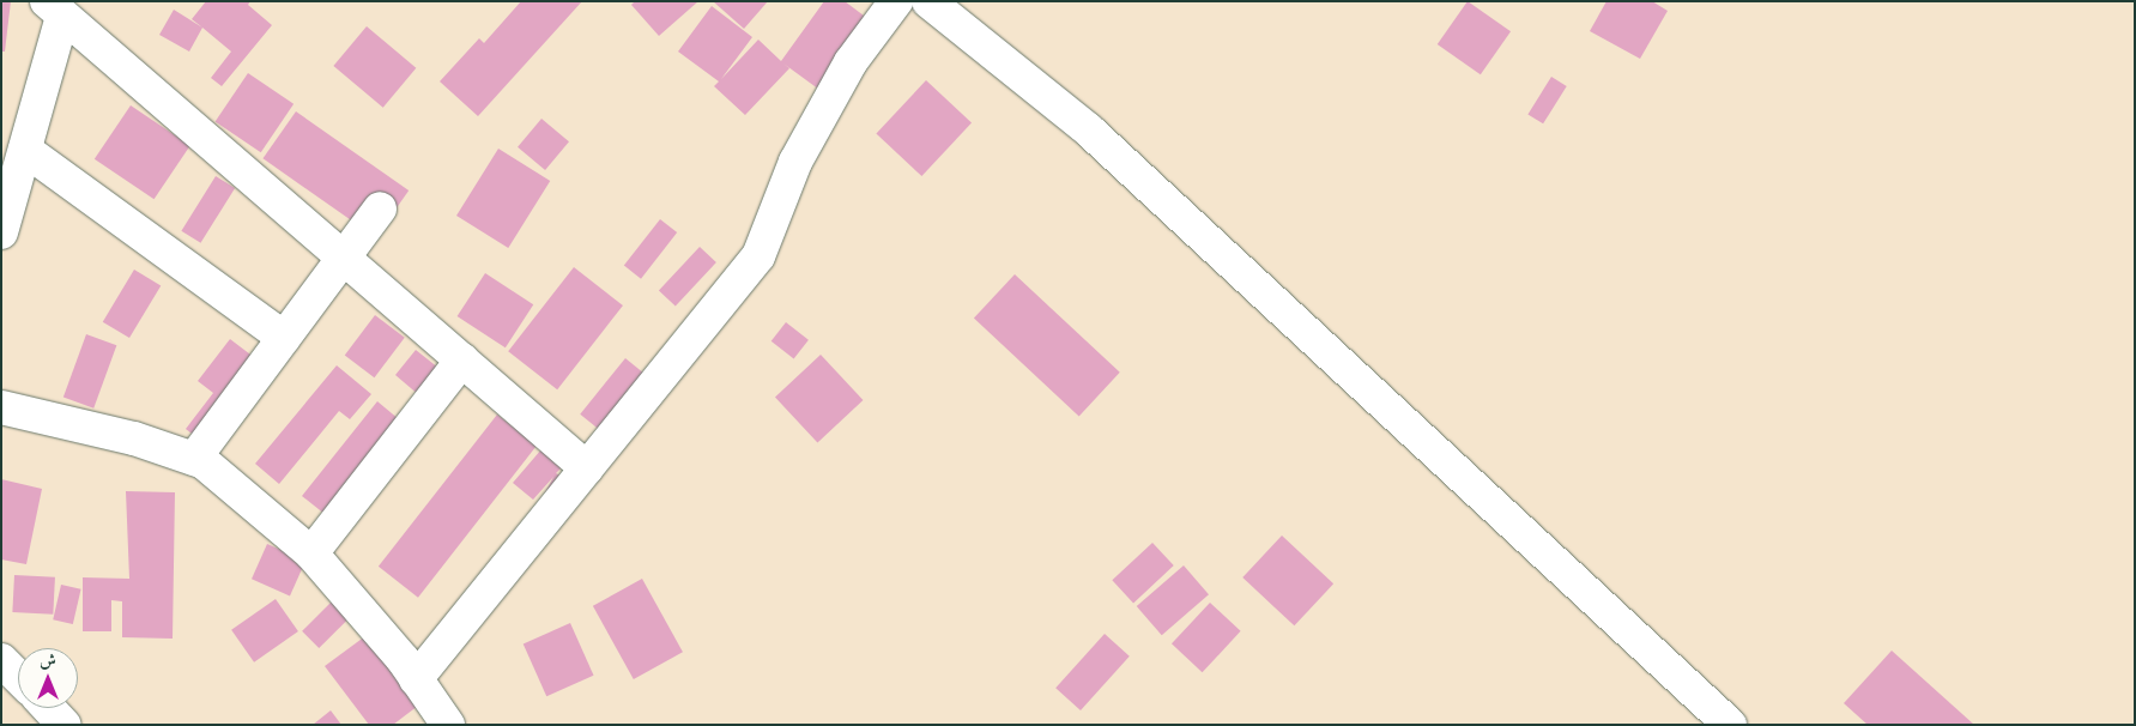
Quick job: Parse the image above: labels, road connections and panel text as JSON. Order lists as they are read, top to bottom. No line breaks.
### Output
{"north":"top"}
